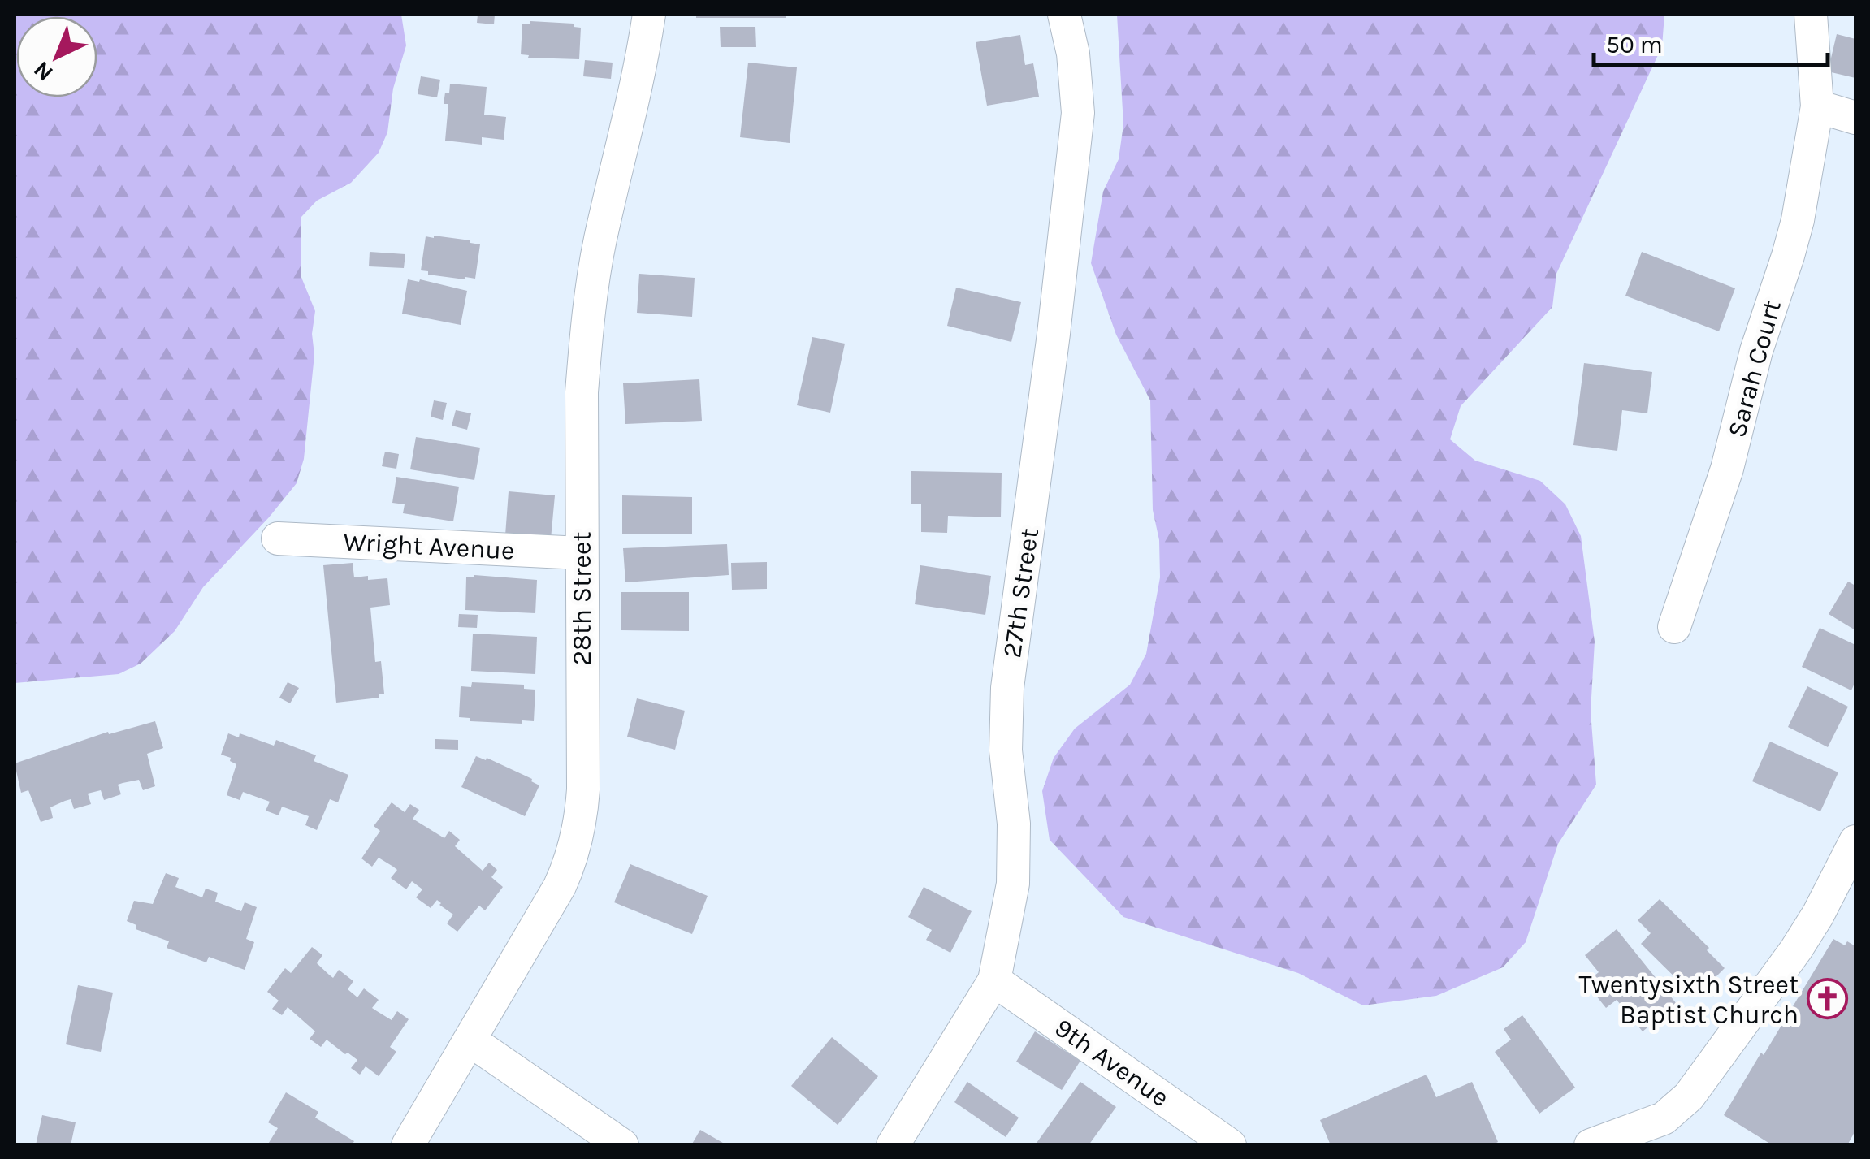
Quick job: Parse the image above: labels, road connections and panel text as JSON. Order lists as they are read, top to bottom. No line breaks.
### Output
{"streets":{"street":["Sarah Court","Wright Avenue","27th Street","28th Street","9th Avenue"]},"crossings":[["Wright Avenue","28th Street"],["27th Street","9th Avenue"]],"places":{"church":["Twentysixth Street Baptist Church"]},"scale_bar":"50 m","north":"bottom left"}
